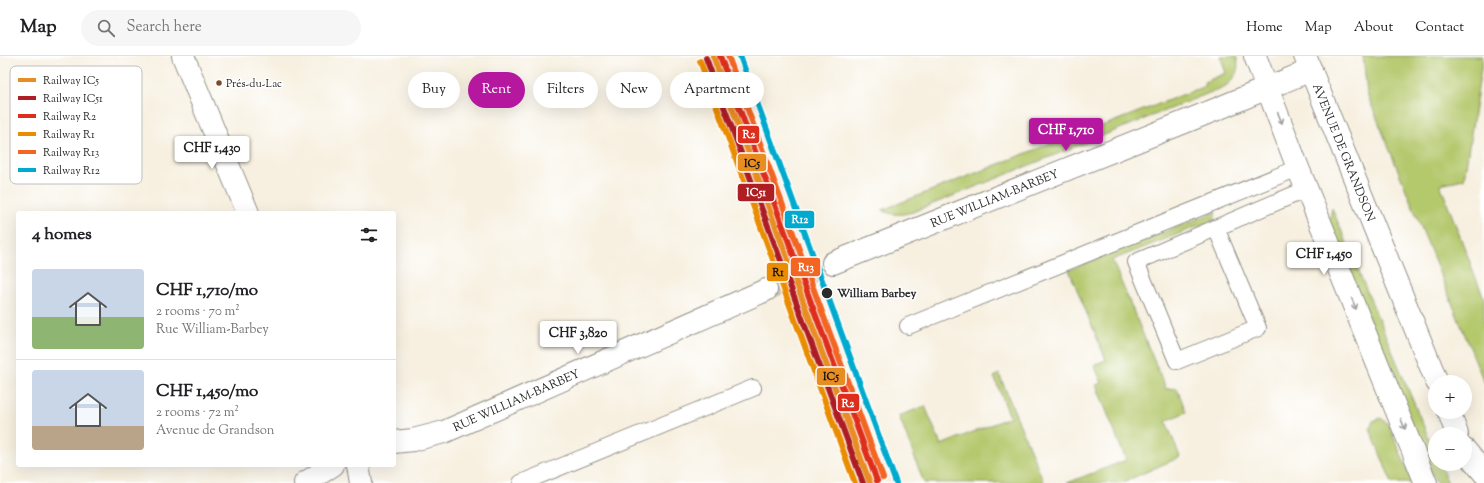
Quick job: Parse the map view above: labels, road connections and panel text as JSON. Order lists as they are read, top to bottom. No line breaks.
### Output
{"streets":{"street":["AVENUE DE GRANDSON","RUE WILLIAM-BARBEY"]},"crossings":[["AVENUE DE GRANDSON","RUE WILLIAM-BARBEY"]],"places":["Prés-du-Lac","William Barbey"],"lines":["rail line IC5","rail line R2","rail line R13","rail line R12","rail line IC51","rail line R1"],"legend":["Railway IC5","Railway IC51","Railway R2","Railway R1","Railway R13","Railway R12"],"page":{"header":"Map","search":"Search here","nav":["Home","Map","About","Contact"],"chip":["Buy","Rent","Filters","New","Apartment"],"price":["CHF 1,710","CHF 1,430","CHF 1,450","CHF 3,820"],"heading":"4 homes","list":[{"name":"CHF 1,710/mo","note":"2 rooms · 70 m² · Rue William-Barbey"},{"name":"CHF 1,450/mo","note":"2 rooms · 72 m² · Avenue de Grandson"}],"map_buttons":["+","−"]}}
